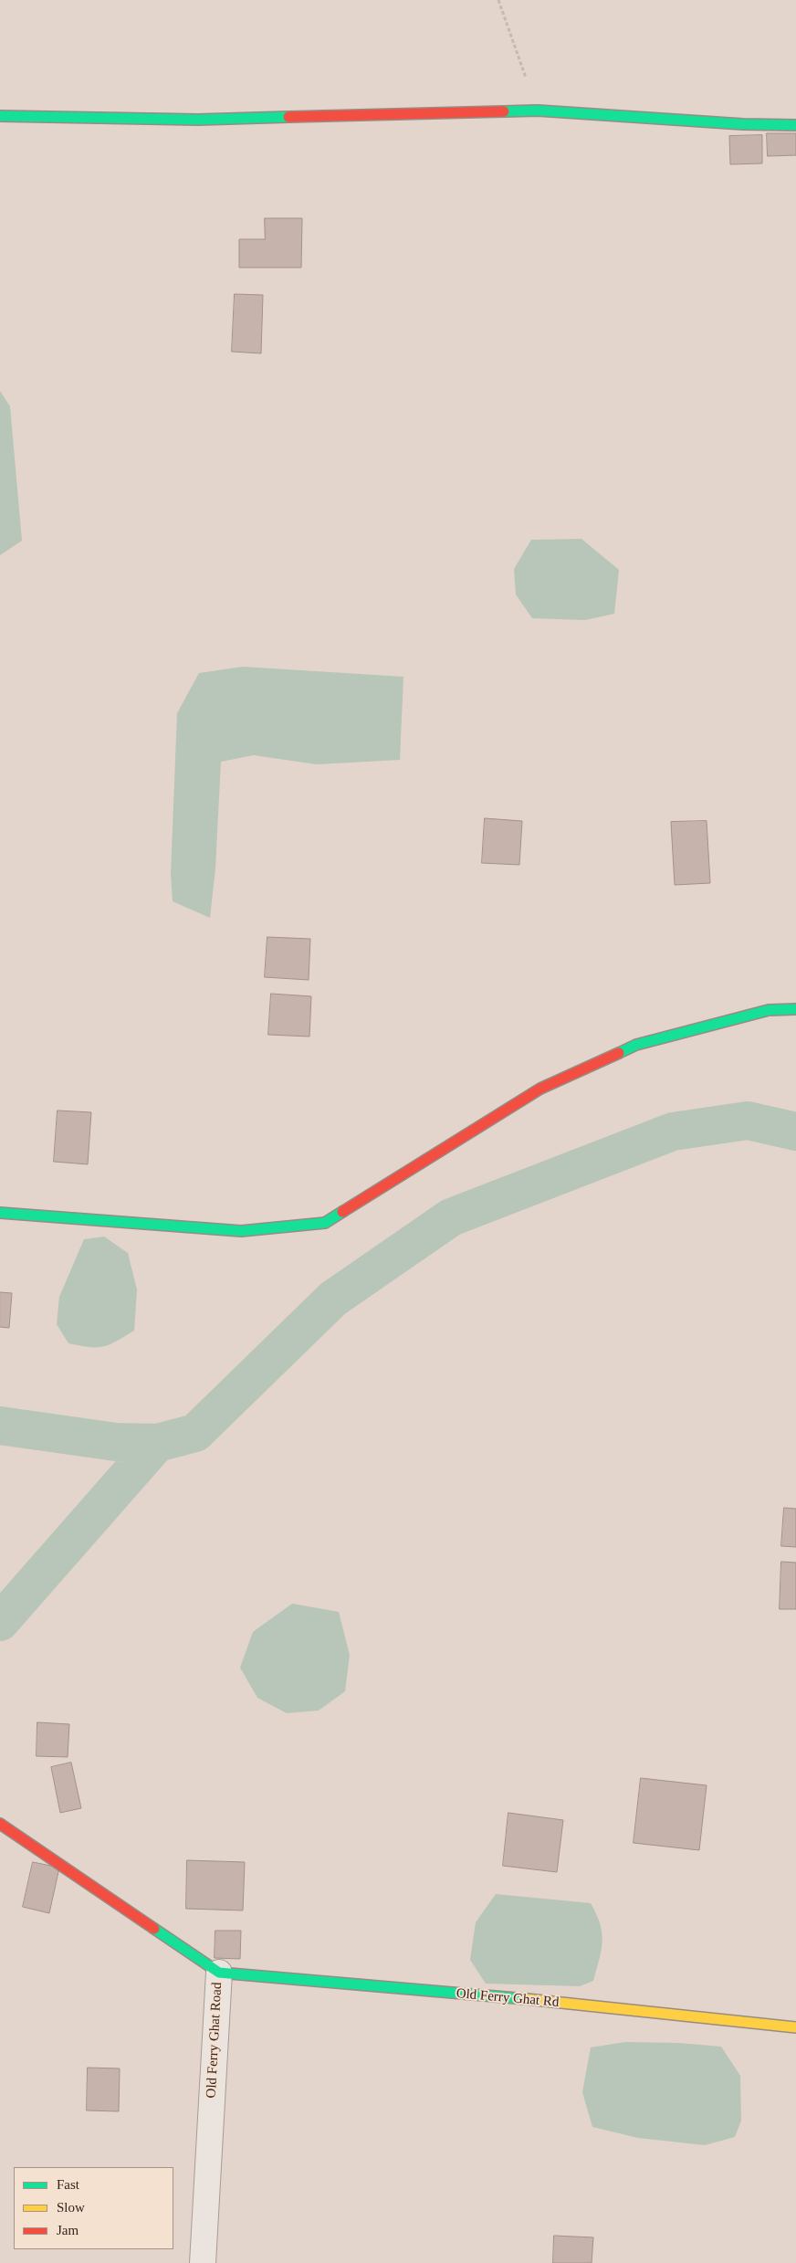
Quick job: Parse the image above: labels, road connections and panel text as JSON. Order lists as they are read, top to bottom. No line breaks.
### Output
{"streets":{"street":["Old Ferry Ghat Rd","Old Ferry Ghat Road"]},"crossings":[["Old Ferry Ghat Rd","Old Ferry Ghat Road"]],"legend":["Fast","Slow","Jam"]}
